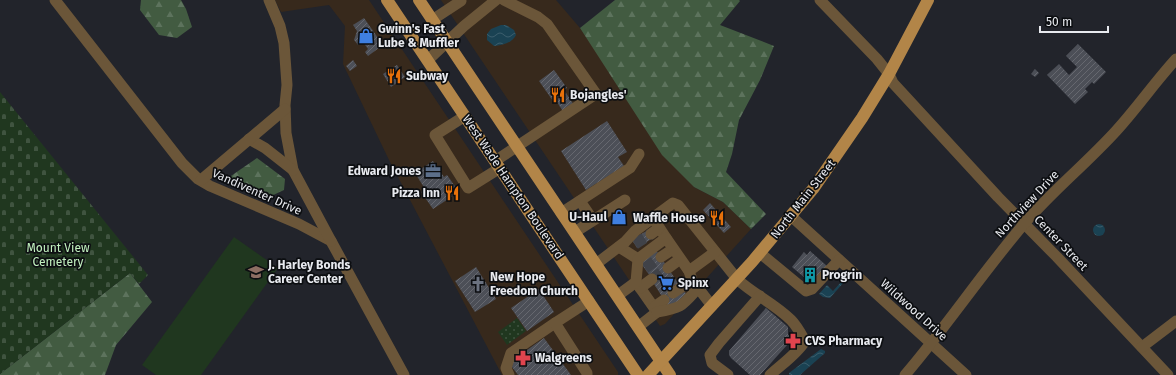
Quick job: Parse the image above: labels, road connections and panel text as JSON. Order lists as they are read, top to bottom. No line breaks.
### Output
{"streets":{"main road":["West Wade Hampton Boulevard","North Main Street"],"street":["Vandiventer Drive","Northview Drive","Center Street","Wildwood Drive"]},"crossings":[["North Main Street","Center Street"],["North Main Street","Wildwood Drive"],["Northview Drive","Center Street"],["Northview Drive","Wildwood Drive"]],"parks":["Mount View Cemetery"],"places":{"shop":["Gwinn's Fast Lube & Muffler","U-Haul"],"restaurant":["Subway","Bojangles'","Pizza Inn","Waffle House"],"office":["Edward Jones"],"school or university":["J. Harley Bonds Career Center"],"building":["Progrin"],"supermarket":["Spinx"],"church":["New Hope Freedom Church"],"pharmacy":["CVS Pharmacy","Walgreens"]},"scale_bar":"50 m"}
